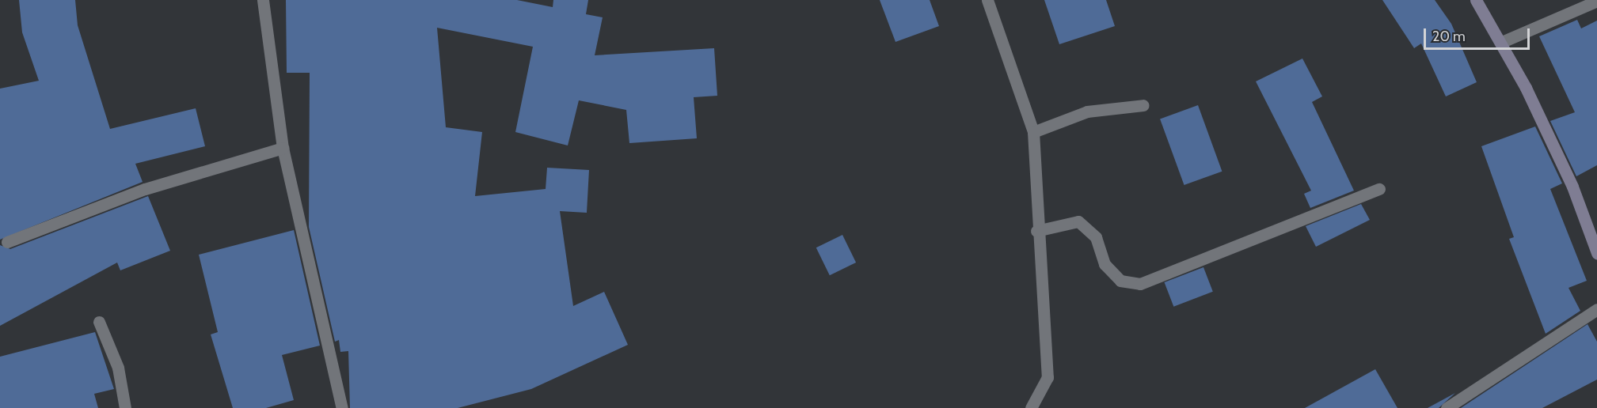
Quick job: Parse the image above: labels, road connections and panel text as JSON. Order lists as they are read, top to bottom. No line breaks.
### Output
{"scale_bar":"20 m"}
